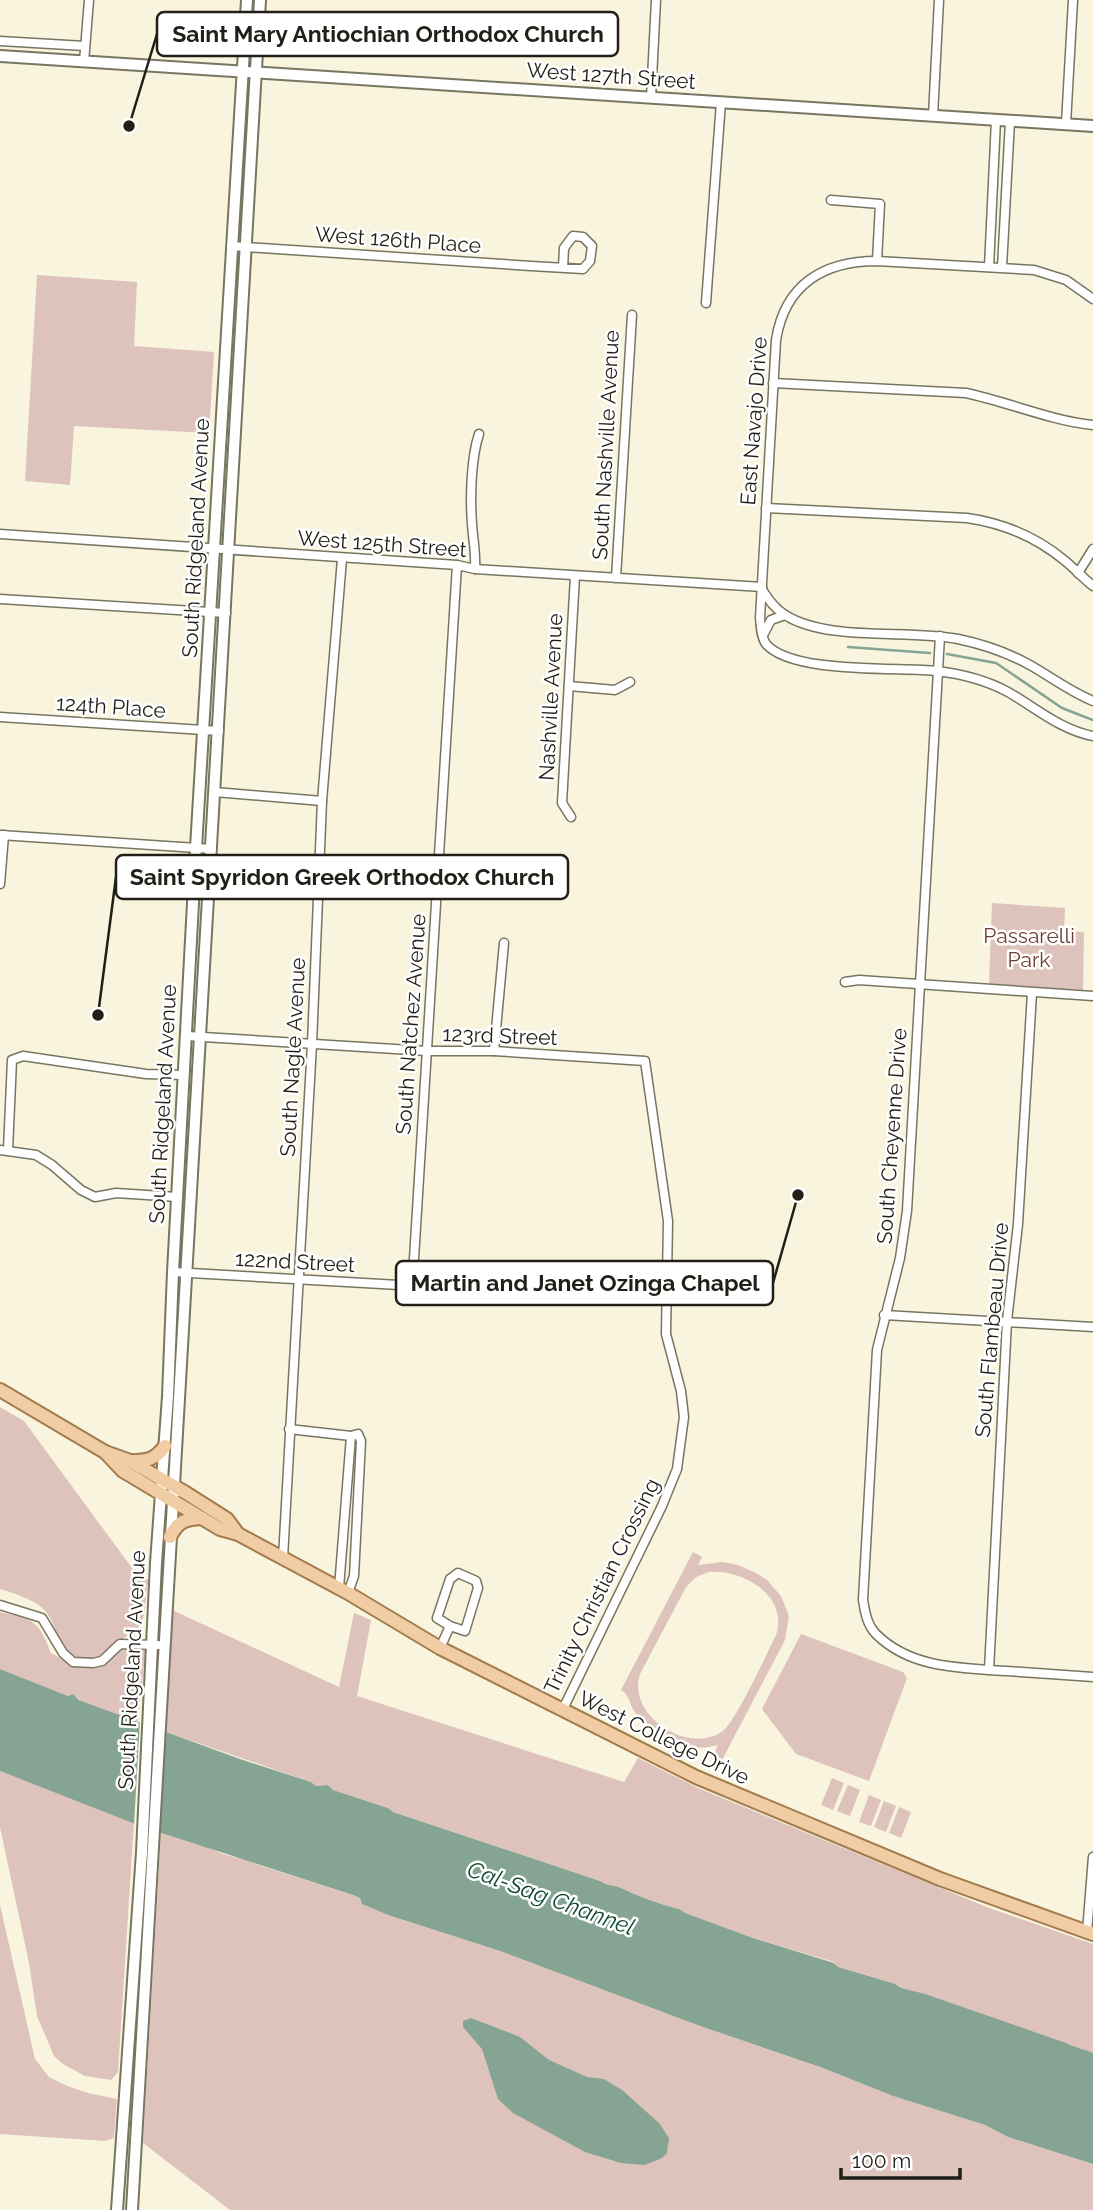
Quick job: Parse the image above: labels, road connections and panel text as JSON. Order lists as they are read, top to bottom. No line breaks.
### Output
{"streets":{"main road":["West 127th Street","South Ridgeland Avenue","West College Drive"],"street":["West 126th Place","East Navajo Drive","South Nashville Avenue","West 125th Street","Nashville Avenue","124th Place","South Natchez Avenue","123rd Street","South Nagle Avenue","South Cheyenne Drive","122nd Street","South Flambeau Drive","Trinity Christian Crossing"]},"crossings":[["West 127th Street","South Ridgeland Avenue"],["West 126th Place","South Ridgeland Avenue"],["East Navajo Drive","West 125th Street"],["South Nashville Avenue","West 125th Street"],["South Ridgeland Avenue","West 125th Street"],["South Ridgeland Avenue","124th Place"],["South Ridgeland Avenue","123rd Street"],["South Ridgeland Avenue","122nd Street"],["South Ridgeland Avenue","West College Drive"],["West 125th Street","Nashville Avenue"],["West 125th Street","South Natchez Avenue"],["West 125th Street","South Nagle Avenue"],["South Natchez Avenue","123rd Street"],["South Natchez Avenue","122nd Street"],["123rd Street","South Nagle Avenue"],["123rd Street","Trinity Christian Crossing"],["South Nagle Avenue","122nd Street"],["South Nagle Avenue","West College Drive"],["South Cheyenne Drive","South Flambeau Drive"],["Trinity Christian Crossing","West College Drive"]],"water":["Cal-Sag Channel"],"parks":["Passarelli Park"],"places":["Saint Mary Antiochian Orthodox Church","Saint Spyridon Greek Orthodox Church","Martin and Janet Ozinga Chapel"],"scale_bar":"100 m"}
